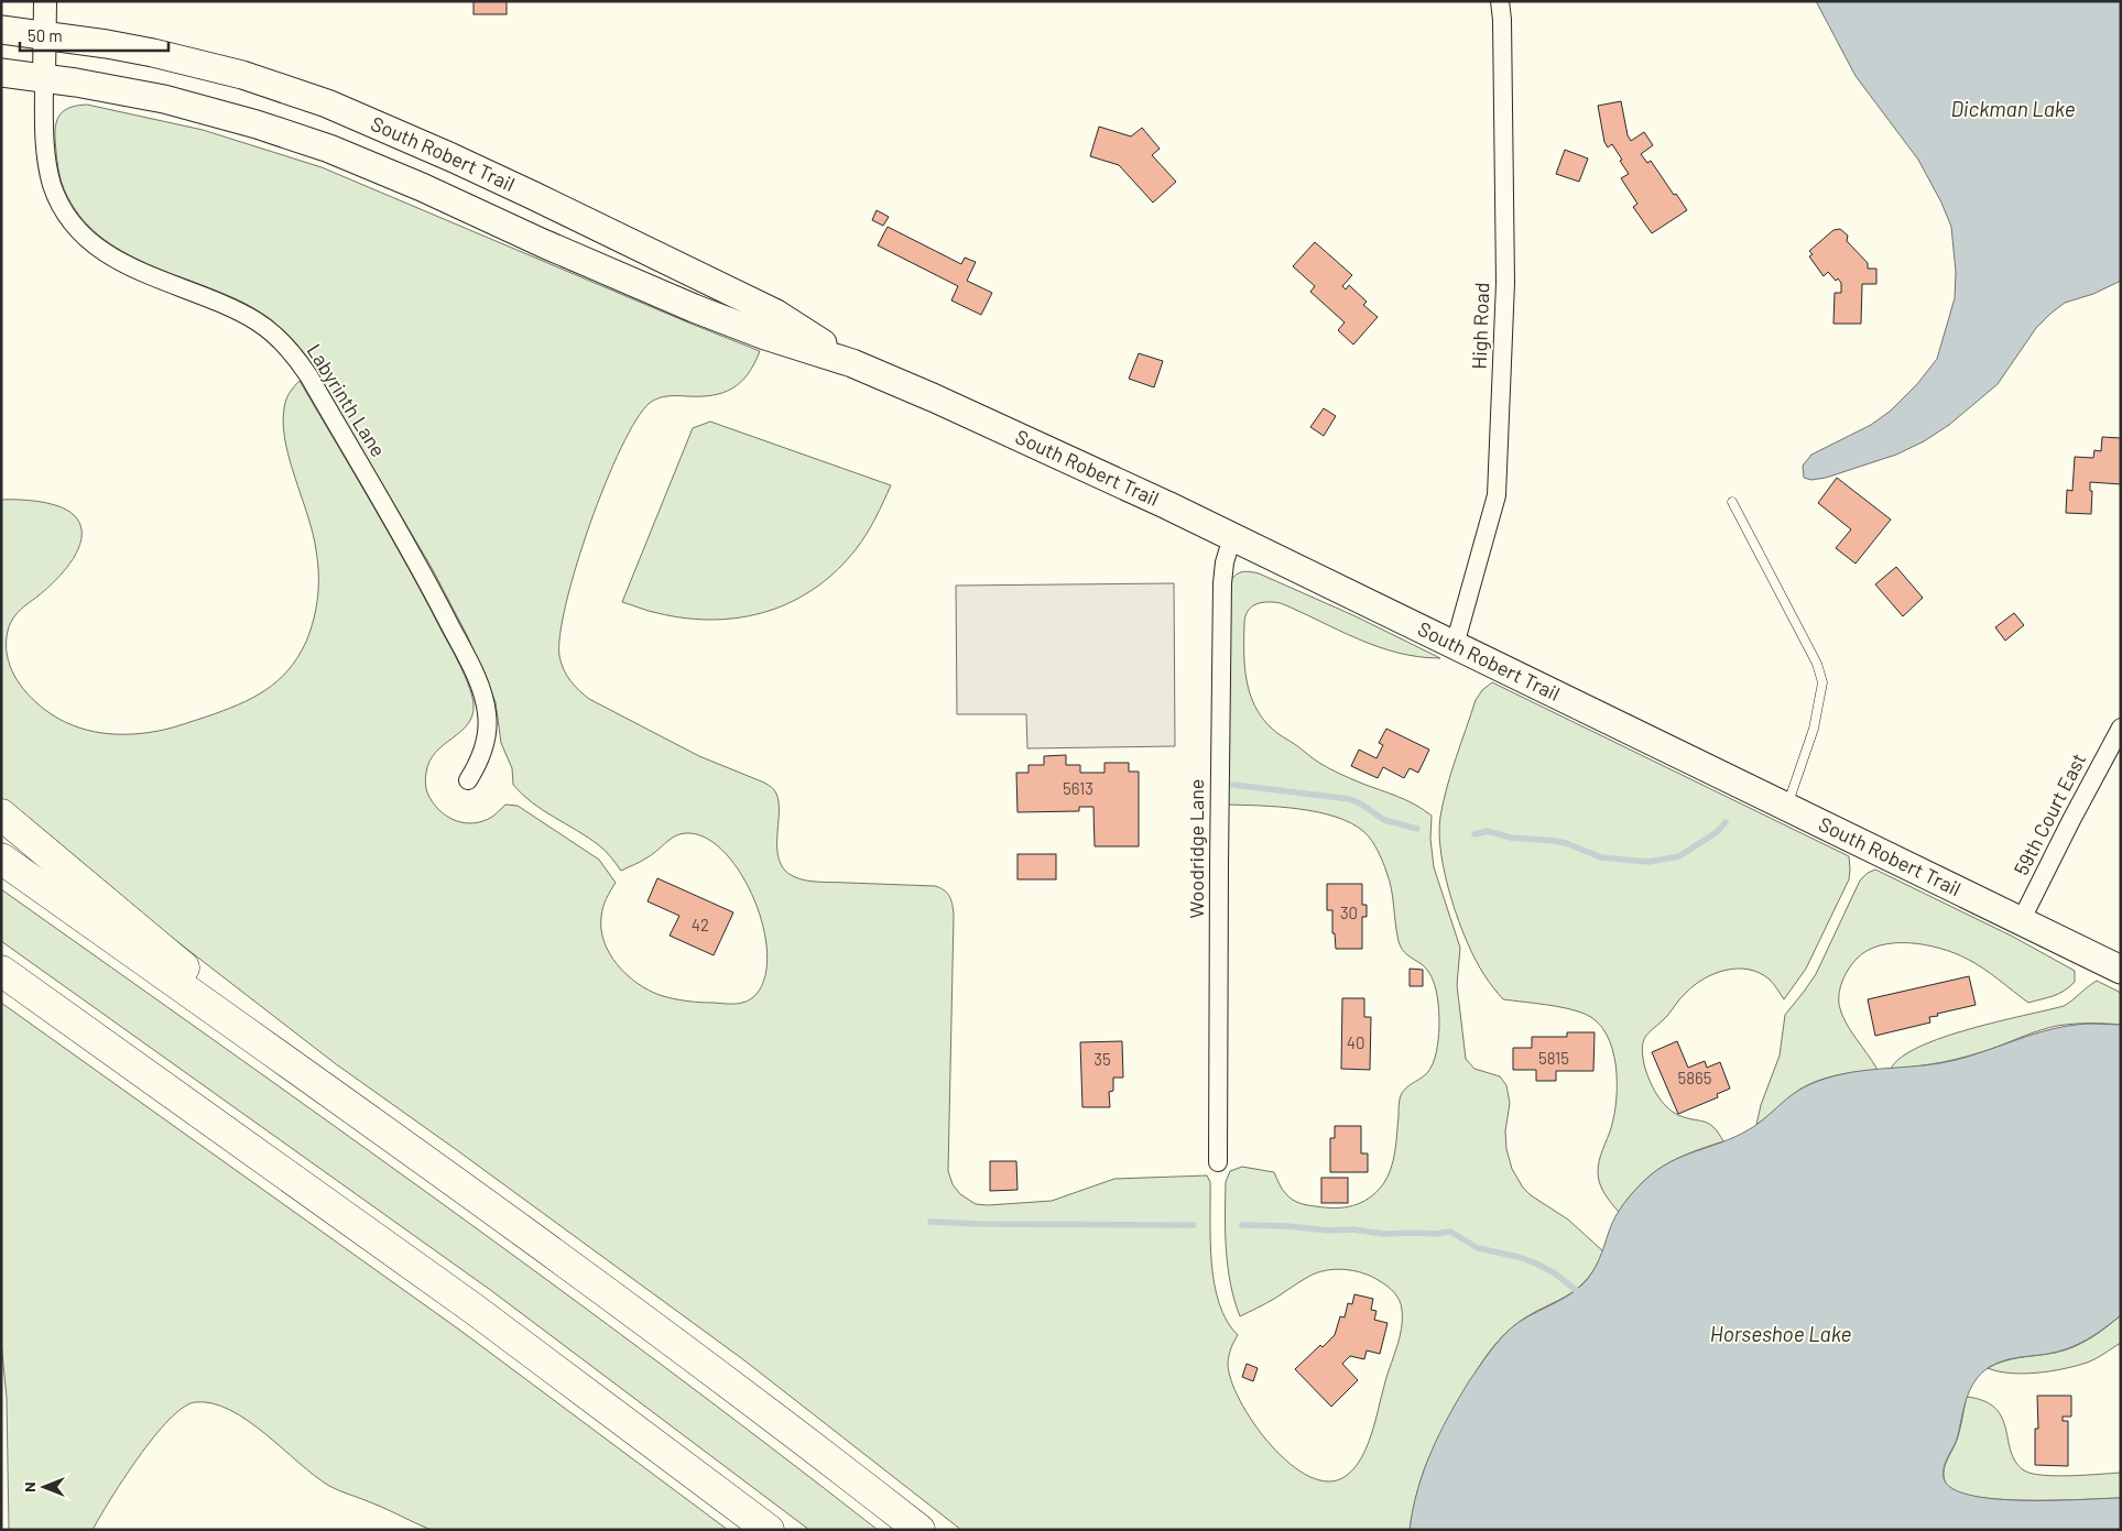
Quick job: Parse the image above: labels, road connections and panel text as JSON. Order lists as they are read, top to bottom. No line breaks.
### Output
{"streets":{"main road":["South Robert Trail"],"street":["High Road","Labyrinth Lane","59th Court East","Woodridge Lane"]},"crossings":[["South Robert Trail","High Road"],["South Robert Trail","Labyrinth Lane"],["South Robert Trail","59th Court East"],["South Robert Trail","Woodridge Lane"]],"water":["Dickman Lake","Horseshoe Lake"],"house_numbers":["5613","30","42","40","5815","35","5865"],"scale_bar":"50 m","north":"left"}
